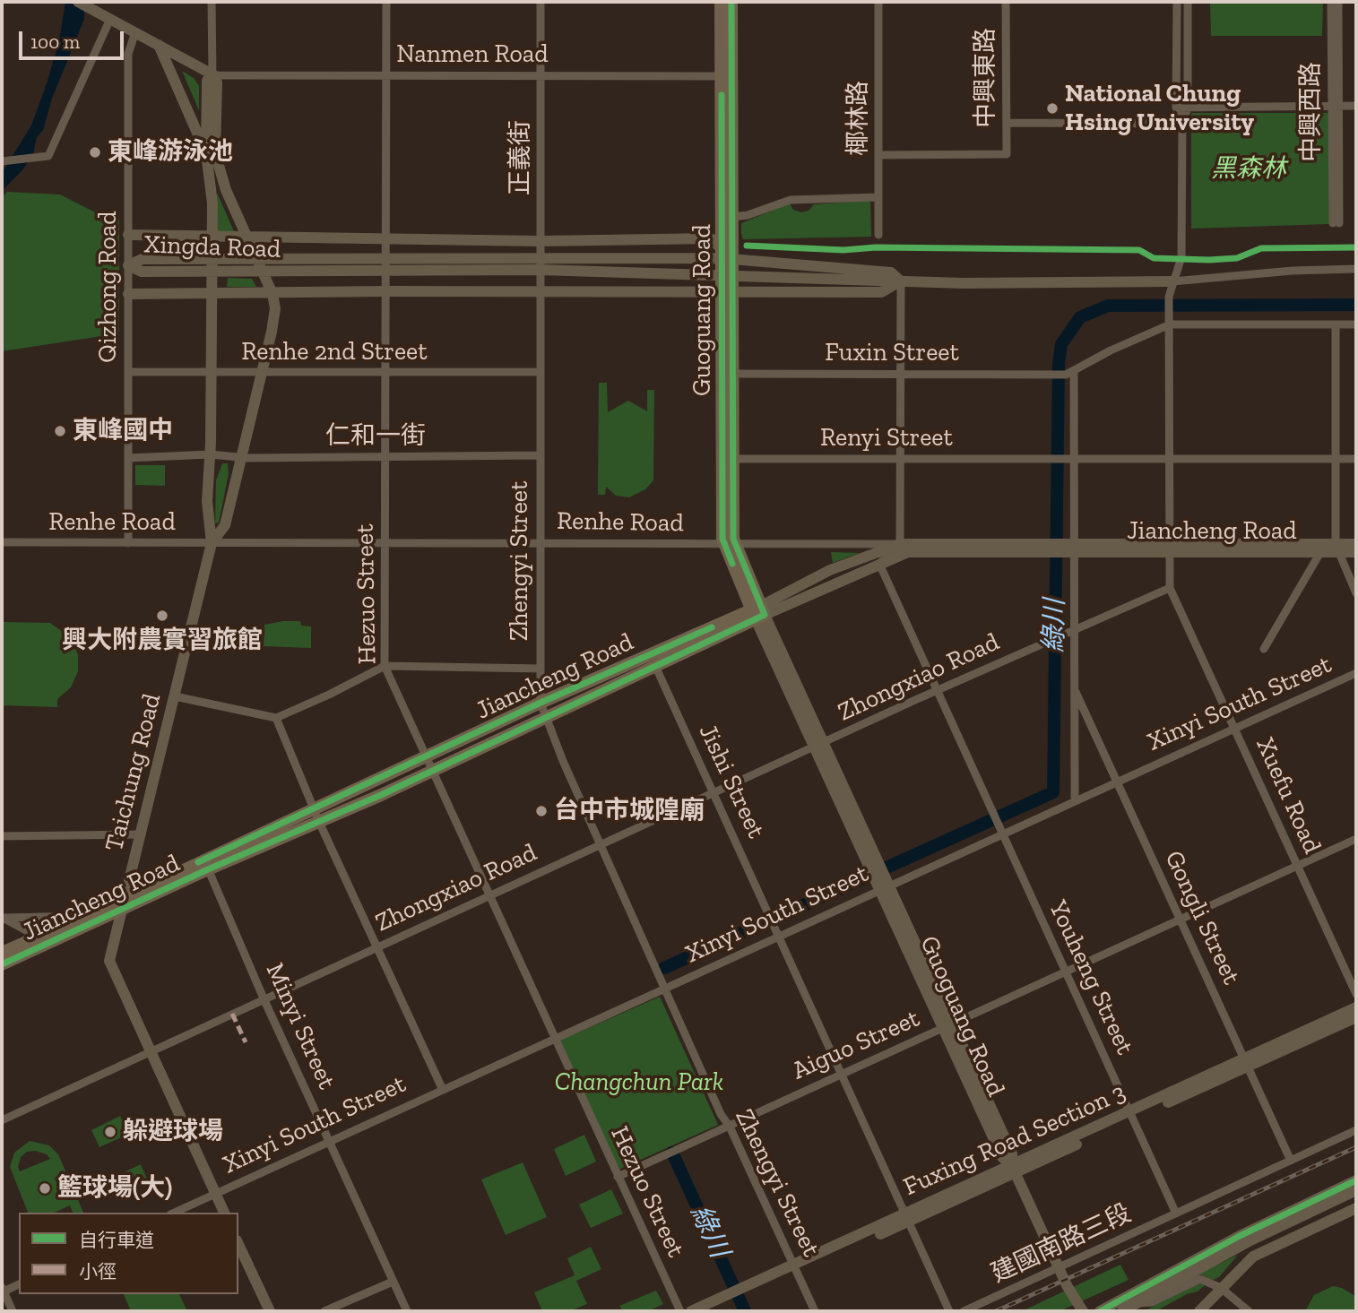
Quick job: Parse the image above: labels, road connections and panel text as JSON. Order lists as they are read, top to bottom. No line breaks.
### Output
{"streets":{"main road":["Guoguang Road","Jiancheng Road"],"street":["Nanmen Road","中興東路","中興西路","椰林路","正義街","Xingda Road","Qizhong Road","Renhe 2nd Street","Fuxin Street","仁和一街","Renyi Street","Renhe Road","Zhengyi Street","Hezuo Street","Zhongxiao Road","Xinyi South Street","Taichung Road","Jishi Street","Xuefu Road","Gongli Street","Youheng Street","Minyi Street","Aiguo Street","Fuxing Road Section 3","建國南路三段"]},"crossings":[["Nanmen Road","正義街"],["Nanmen Road","Guoguang Road"],["Nanmen Road","Hezuo Street"],["Nanmen Road","Taichung Road"],["中興東路","椰林路"],["正義街","Xingda Road"],["正義街","Zhengyi Street"],["Xingda Road","Qizhong Road"],["Xingda Road","Guoguang Road"],["Xingda Road","Zhengyi Street"],["Xingda Road","Hezuo Street"],["Xingda Road","Taichung Road"],["Xingda Road","Xuefu Road"],["Qizhong Road","Renhe 2nd Street"],["Qizhong Road","仁和一街"],["Qizhong Road","Renhe Road"],["Guoguang Road","Fuxin Street"],["Guoguang Road","Renyi Street"],["Guoguang Road","Renhe Road"],["Guoguang Road","Jiancheng Road"],["Guoguang Road","Zhongxiao Road"],["Guoguang Road","Xinyi South Street"],["Guoguang Road","Aiguo Street"],["Guoguang Road","Fuxing Road Section 3"],["Guoguang Road","建國南路三段"],["Renhe 2nd Street","Zhengyi Street"],["Renhe 2nd Street","Hezuo Street"],["Renhe 2nd Street","Taichung Road"],["仁和一街","Zhengyi Street"],["仁和一街","Hezuo Street"],["仁和一街","Taichung Road"],["Renhe Road","Jiancheng Road"],["Renhe Road","Zhengyi Street"],["Renhe Road","Hezuo Street"],["Renhe Road","Taichung Road"],["Jiancheng Road","Zhengyi Street"],["Jiancheng Road","Hezuo Street"],["Jiancheng Road","Taichung Road"],["Jiancheng Road","Jishi Street"],["Jiancheng Road","Xuefu Road"],["Jiancheng Road","Minyi Street"],["Zhengyi Street","Zhongxiao Road"],["Zhengyi Street","Xinyi South Street"],["Zhengyi Street","Aiguo Street"],["Zhengyi Street","Fuxing Road Section 3"],["Hezuo Street","Zhongxiao Road"],["Hezuo Street","Xinyi South Street"],["Hezuo Street","Aiguo Street"],["Zhongxiao Road","Taichung Road"],["Zhongxiao Road","Jishi Street"],["Zhongxiao Road","Xuefu Road"],["Zhongxiao Road","Youheng Street"],["Zhongxiao Road","Minyi Street"],["Xinyi South Street","Taichung Road"],["Xinyi South Street","Jishi Street"],["Xinyi South Street","Xuefu Road"],["Xinyi South Street","Gongli Street"],["Xinyi South Street","Youheng Street"],["Xinyi South Street","Minyi Street"],["Xuefu Road","Aiguo Street"],["Gongli Street","Aiguo Street"],["Gongli Street","Fuxing Road Section 3"],["Gongli Street","建國南路三段"],["Youheng Street","Aiguo Street"],["Youheng Street","Fuxing Road Section 3"],["Youheng Street","建國南路三段"]],"water":["綠川"],"parks":["黑森林","Changchun Park"],"places":["National Chung Hsing University","東峰游泳池","東峰國中","興大附農實習旅館","台中市城隍廟","躲避球場","籃球場(大)"],"legend":["自行車道","小徑"],"scale_bar":"100 m"}
